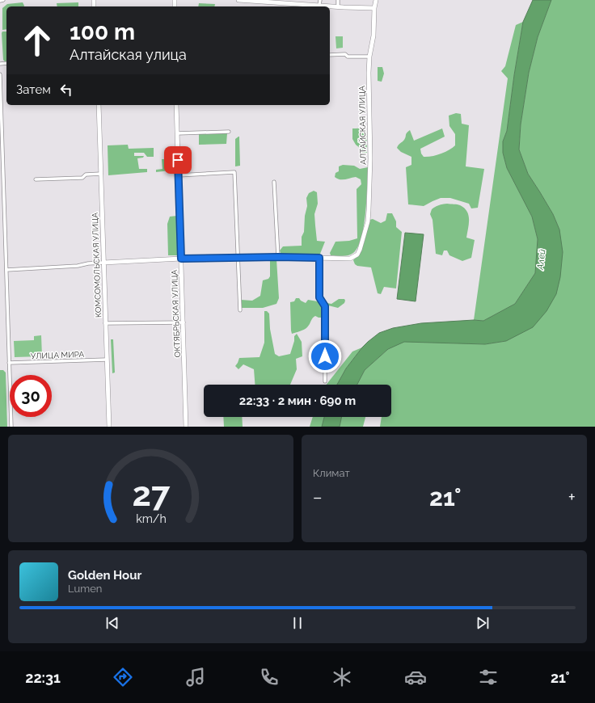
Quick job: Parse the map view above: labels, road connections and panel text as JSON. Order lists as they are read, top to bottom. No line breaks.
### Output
{"streets":{"main road":["АЛТАЙСКАЯ УЛИЦА","КОМСОМОЛЬСКАЯ УЛИЦА","ОКТЯБРЬСКАЯ УЛИЦА"],"street":["УЛИЦА МИРА"]},"crossings":[["КОМСОМОЛЬСКАЯ УЛИЦА","УЛИЦА МИРА"]],"water":["Алей"],"page":{"turn":["100 m","Алтайская улица"],"then":"Затем","limit":"30","trip":"22:33 · 2 мин · 690 m","tile":"Климат","heat":["−","21°","+"],"song":["Golden Hour","Lumen"],"tabs":["22:31","21°"],"gauge":["27","km/h"]}}
